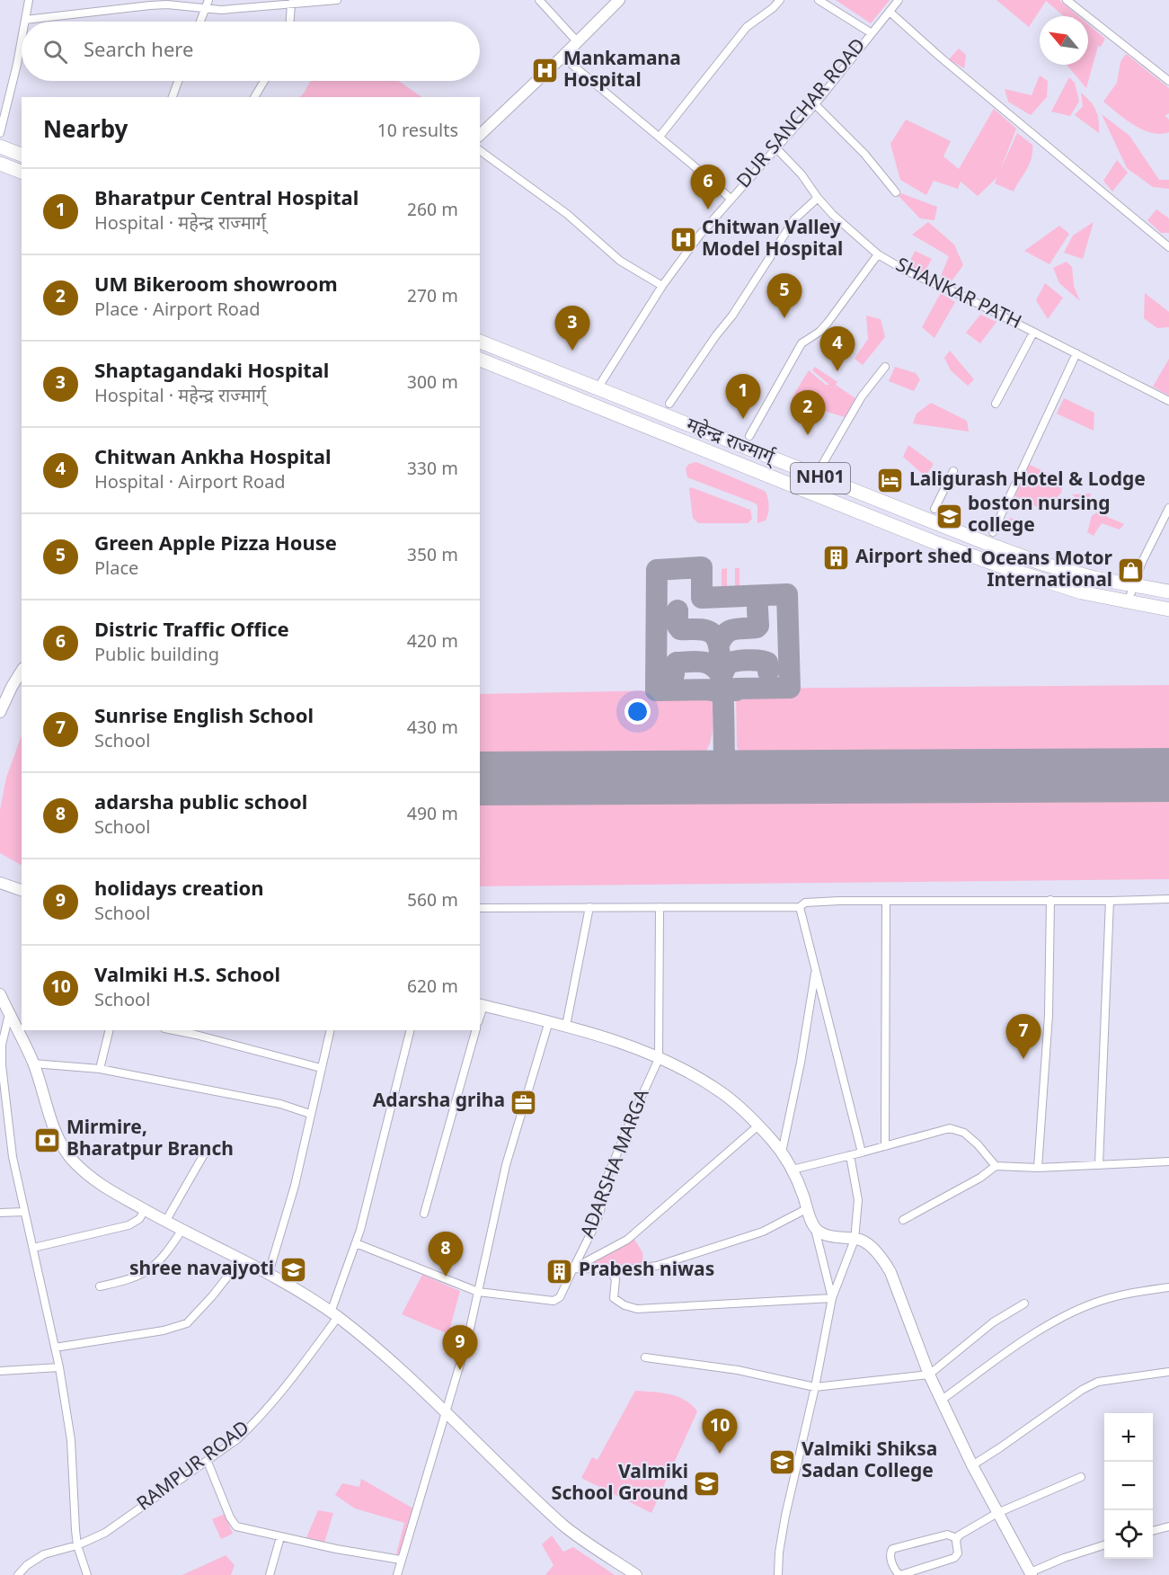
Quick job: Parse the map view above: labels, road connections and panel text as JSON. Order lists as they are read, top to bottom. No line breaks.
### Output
{"streets":{"highway":["महेन्द्र राज्मार्ग्","NH01"],"street":["DUR SANCHAR ROAD","SHANKAR PATH","ADARSHA MARGA","RAMPUR ROAD"]},"crossings":[["DUR SANCHAR ROAD","SHANKAR PATH"],["DUR SANCHAR ROAD","महेन्द्र राज्मार्ग्"]],"places":{"hospital":["Mankamana Hospital","Chitwan Valley Model Hospital"],"hotel":["Laligurash Hotel & Lodge"],"school or university":["boston nursing college","shree navajyoti","Valmiki Shiksa Sadan College","Valmiki School Ground"],"building":["Airport shed","Prabesh niwas"],"shop":["Oceans Motor International"],"office":["Adarsha griha"],"bank":["Mirmire, Bharatpur Branch"]},"north":"top left","page":{"search":"Search here","heading":["Nearby","10 results"],"pins":["6","5","3","4","1","2","7","8","9","10"],"list":[{"mark":"1","name":"Bharatpur Central Hospital","note":"Hospital · महेन्द्र राज्मार्ग्","value":"260 m"},{"mark":"2","name":"UM Bikeroom showroom","note":"Place · Airport Road","value":"270 m"},{"mark":"3","name":"Shaptagandaki Hospital","note":"Hospital · महेन्द्र राज्मार्ग्","value":"300 m"},{"mark":"4","name":"Chitwan Ankha Hospital","note":"Hospital · Airport Road","value":"330 m"},{"mark":"5","name":"Green Apple Pizza House","note":"Place","value":"350 m"},{"mark":"6","name":"Distric Traffic Office","note":"Public building","value":"420 m"},{"mark":"7","name":"Sunrise English School","note":"School","value":"430 m"},{"mark":"8","name":"adarsha public school","note":"School","value":"490 m"},{"mark":"9","name":"holidays creation","note":"School","value":"560 m"},{"mark":"10","name":"Valmiki H.S. School","note":"School","value":"620 m"}],"map_buttons":["+","−"]}}
